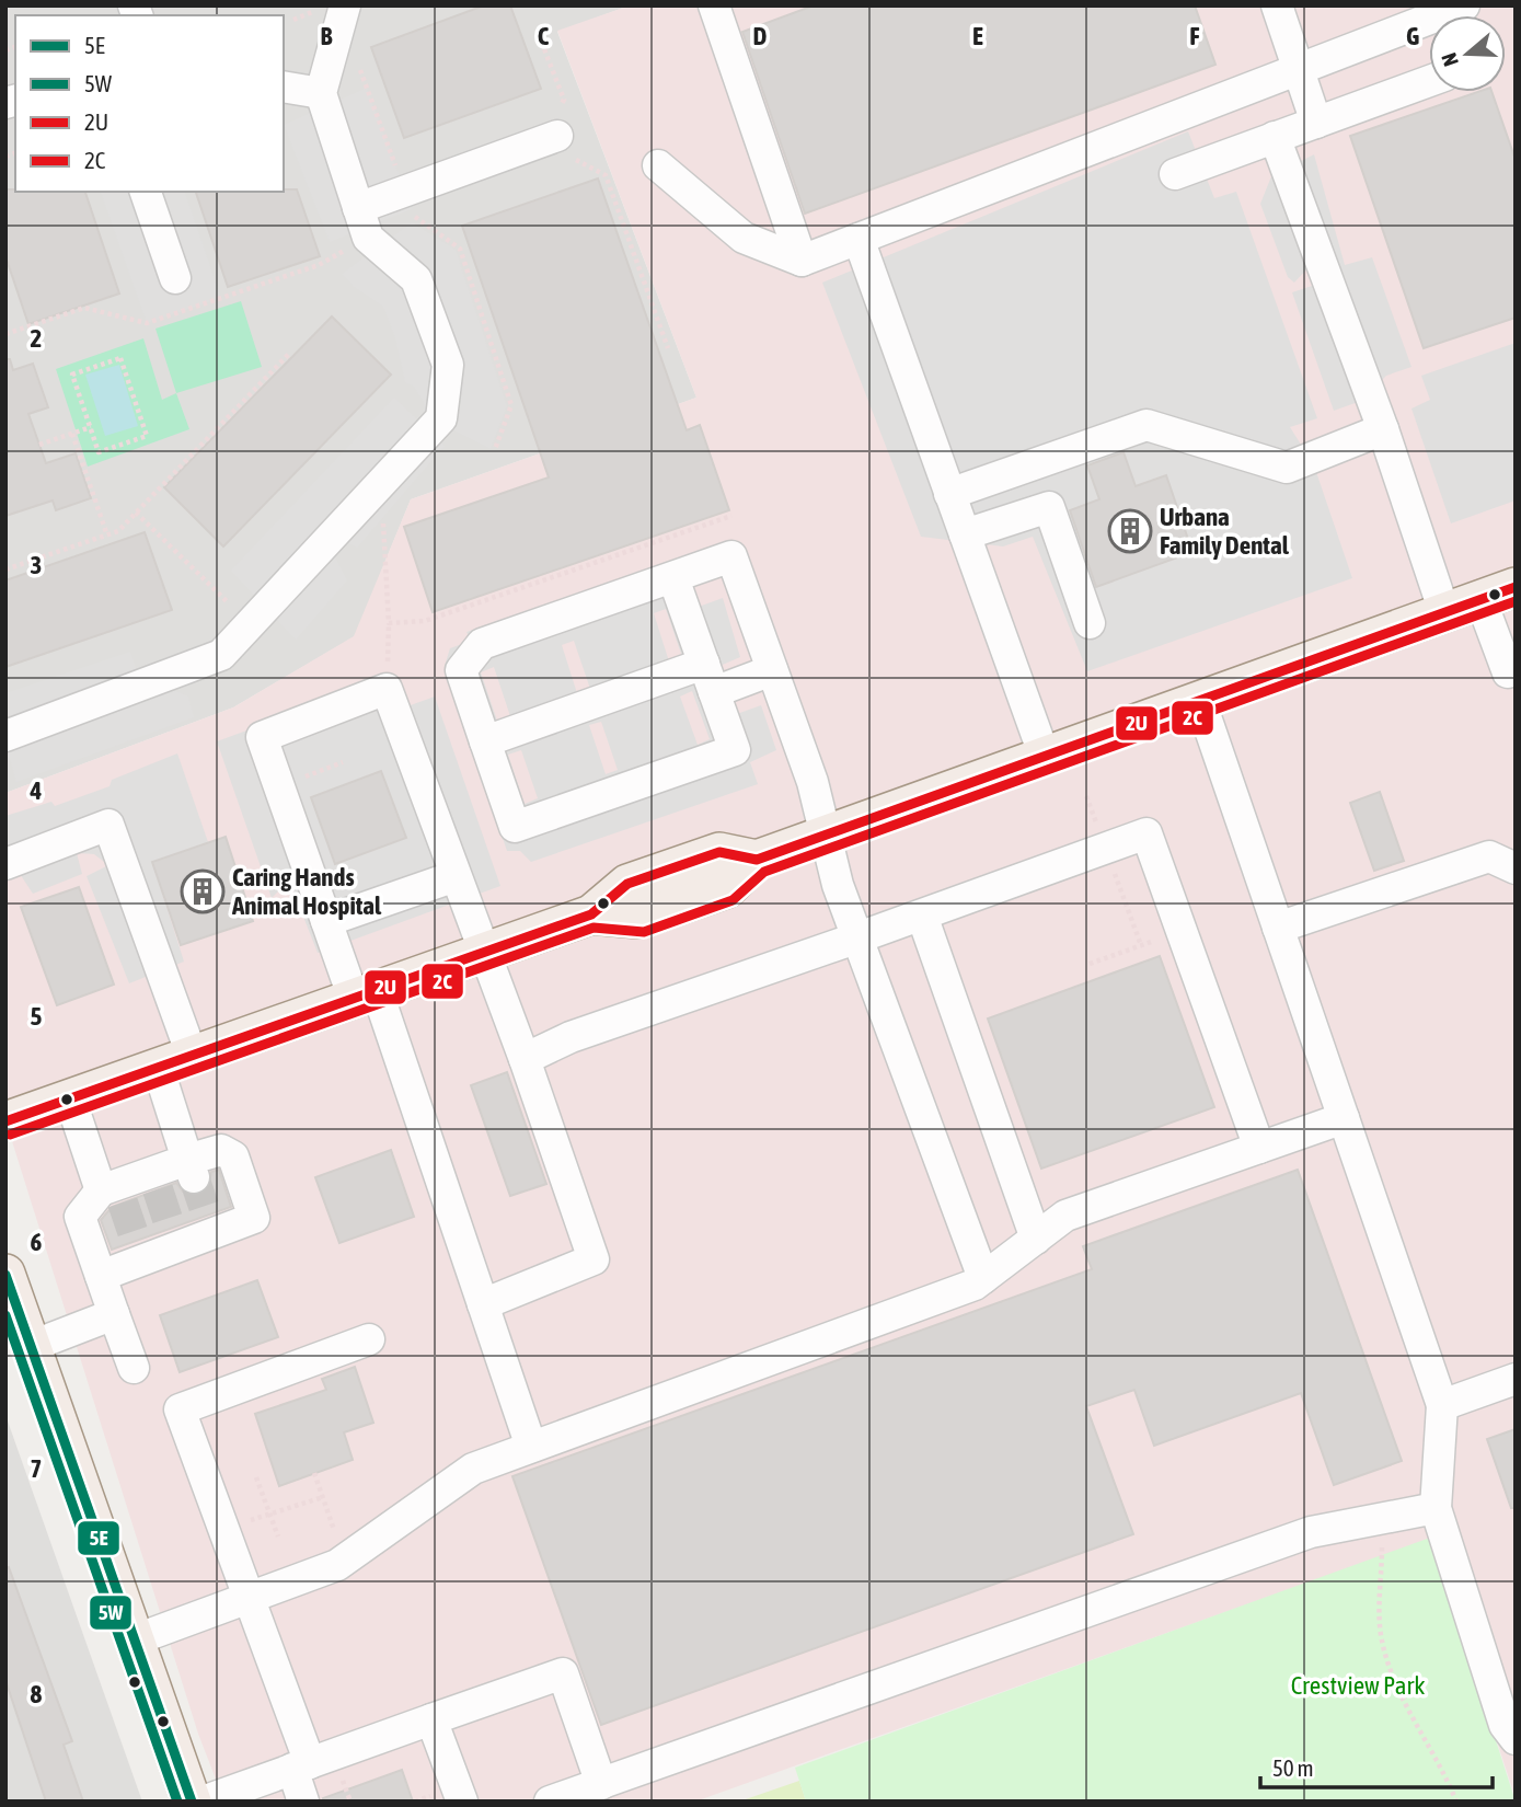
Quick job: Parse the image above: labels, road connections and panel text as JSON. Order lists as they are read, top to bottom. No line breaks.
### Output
{"parks":["Crestview Park"],"places":{"building":["Urbana Family Dental","Caring Hands Animal Hospital"]},"lines":["transit line 2U","transit line 2C","transit line 5E","transit line 5W"],"legend":["5E","5W","2U","2C"],"scale_bar":"50 m","north":"left","grid":{"columns":["B","C","D","E","F","G"],"rows":["2","3","4","5","6","7","8"]}}
